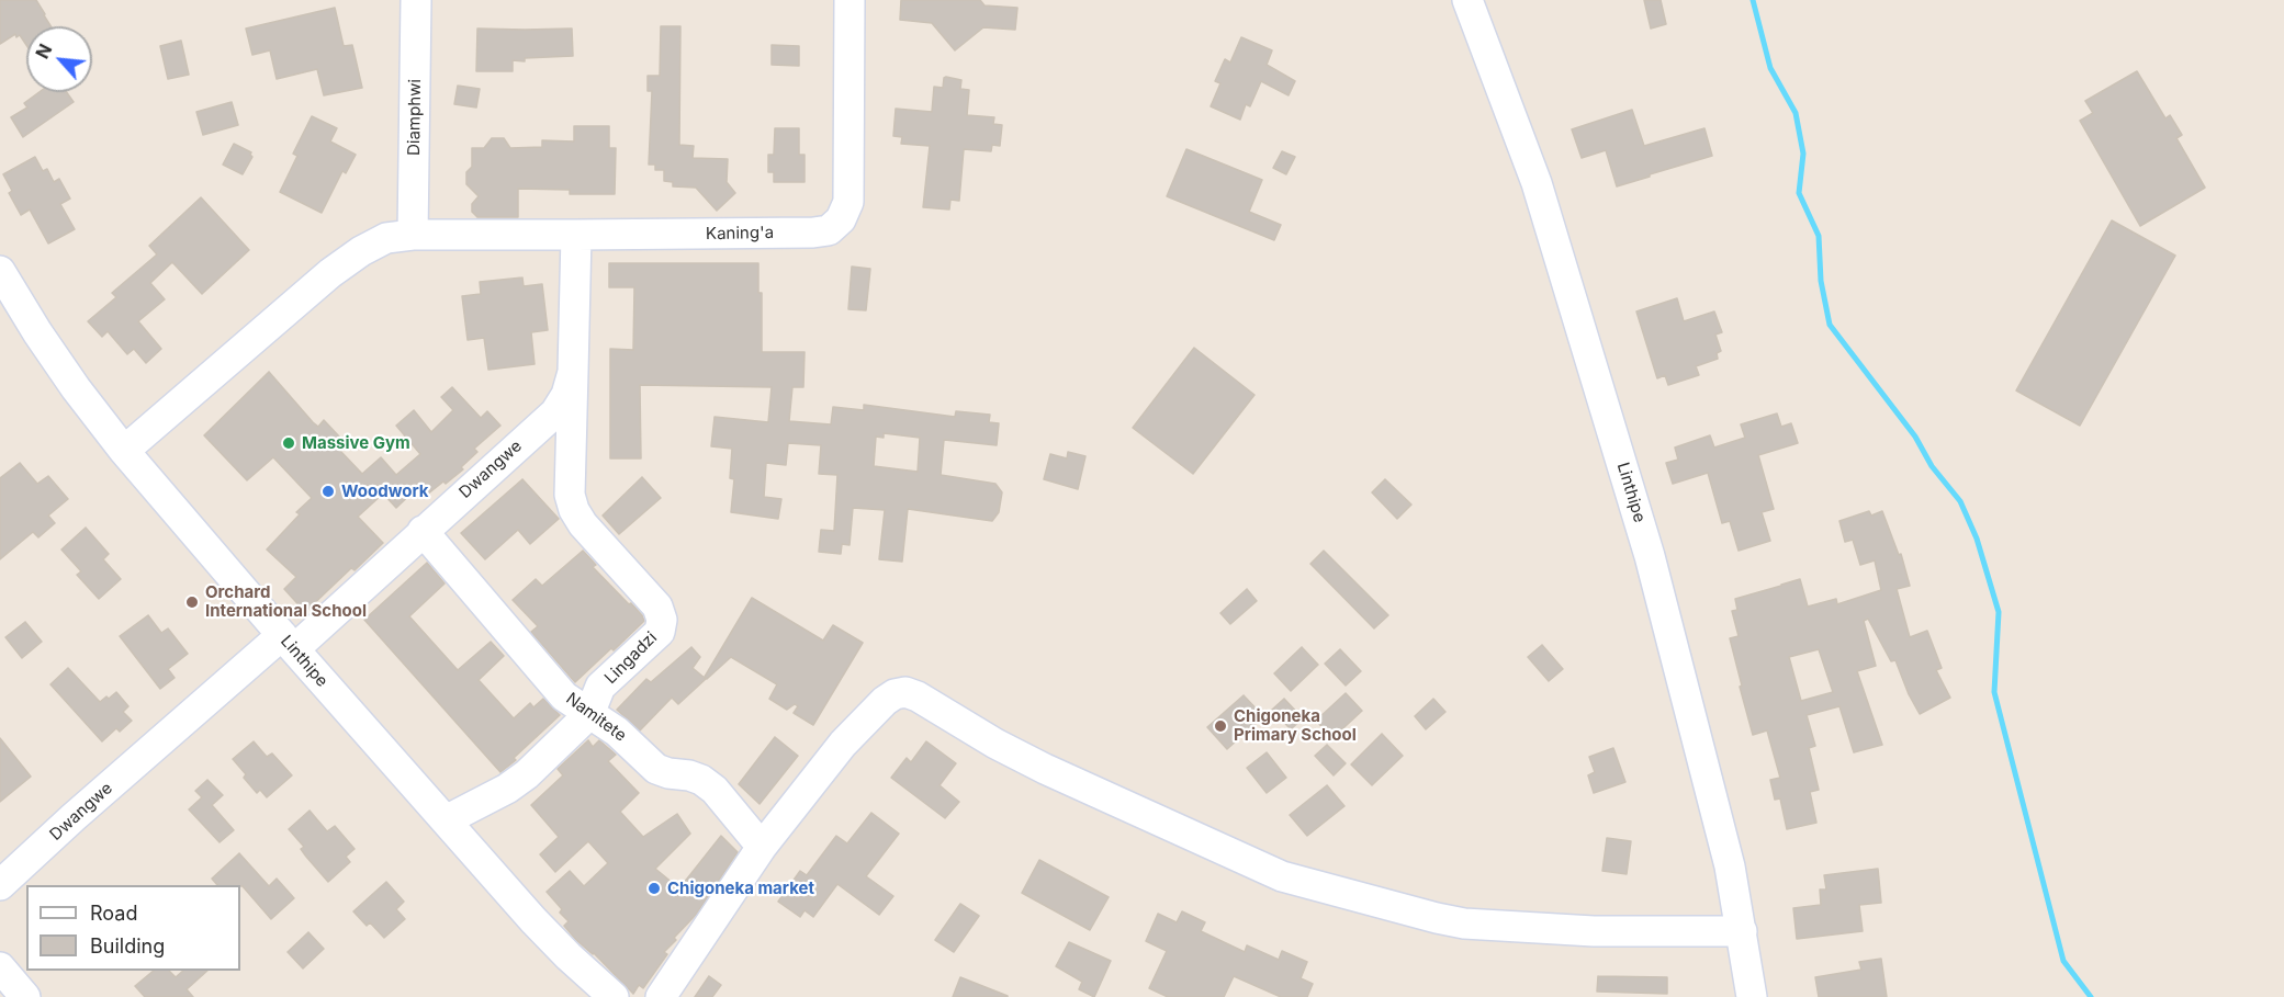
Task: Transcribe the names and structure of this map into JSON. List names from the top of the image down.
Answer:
{
  "streets": {
    "street": [
      "Diamphwi",
      "Kaning'a",
      "Dwangwe",
      "Linthipe",
      "Lingadzi",
      "Namitete"
    ]
  },
  "crossings": [
    ["Diamphwi", "Kaning'a"],
    ["Kaning'a", "Dwangwe"],
    ["Dwangwe", "Linthipe"],
    ["Dwangwe", "Lingadzi"],
    ["Dwangwe", "Namitete"],
    ["Linthipe", "Lingadzi"],
    ["Lingadzi", "Namitete"]
  ],
  "places": [
    "Massive Gym",
    "Woodwork",
    "Orchard International School",
    "Chigoneka Primary School",
    "Chigoneka market"
  ],
  "legend": ["Road", "Building"],
  "north": "top left"
}
